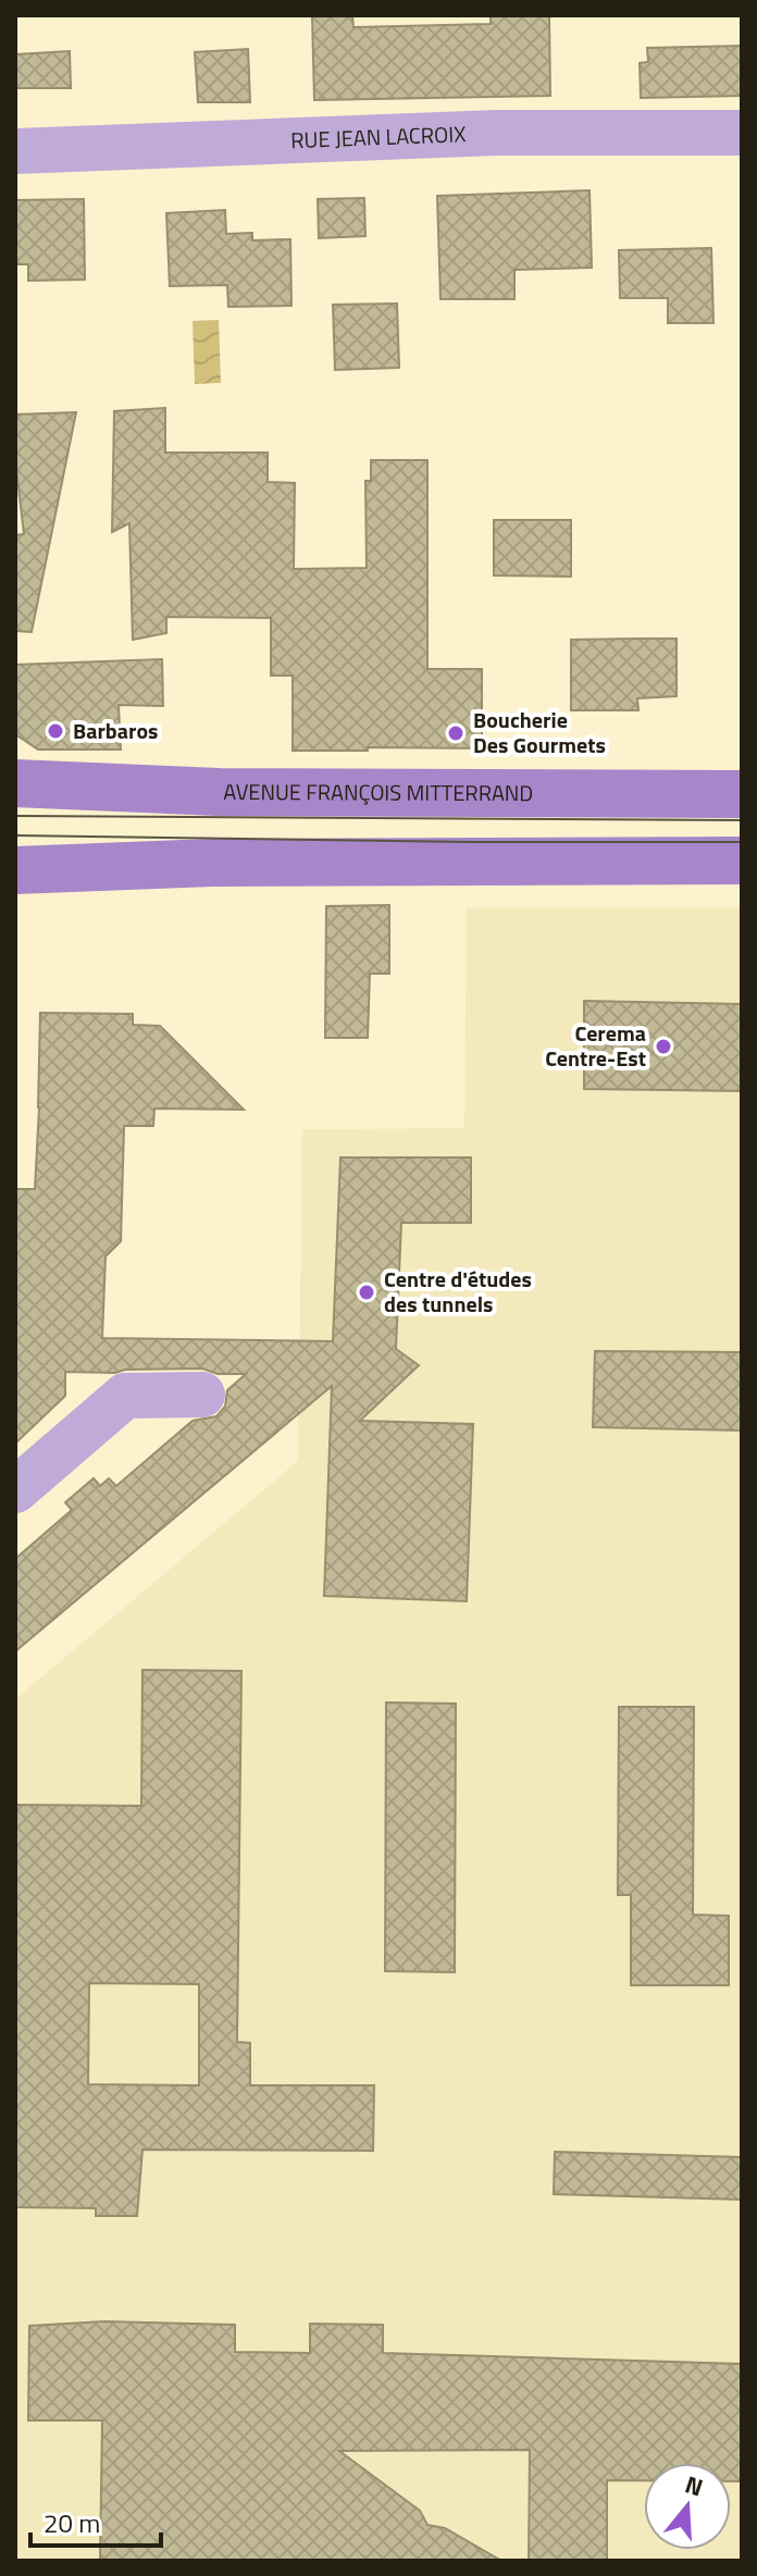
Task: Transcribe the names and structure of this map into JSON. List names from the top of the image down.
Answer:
{
  "streets": {
    "street": ["RUE JEAN LACROIX", "AVENUE FRANÇOIS MITTERRAND"]
  },
  "places": [
    "Barbaros",
    "Boucherie Des Gourmets",
    "Cerema Centre-Est",
    "Centre d'études des tunnels"
  ],
  "scale_bar": "20 m",
  "north": "top"
}
